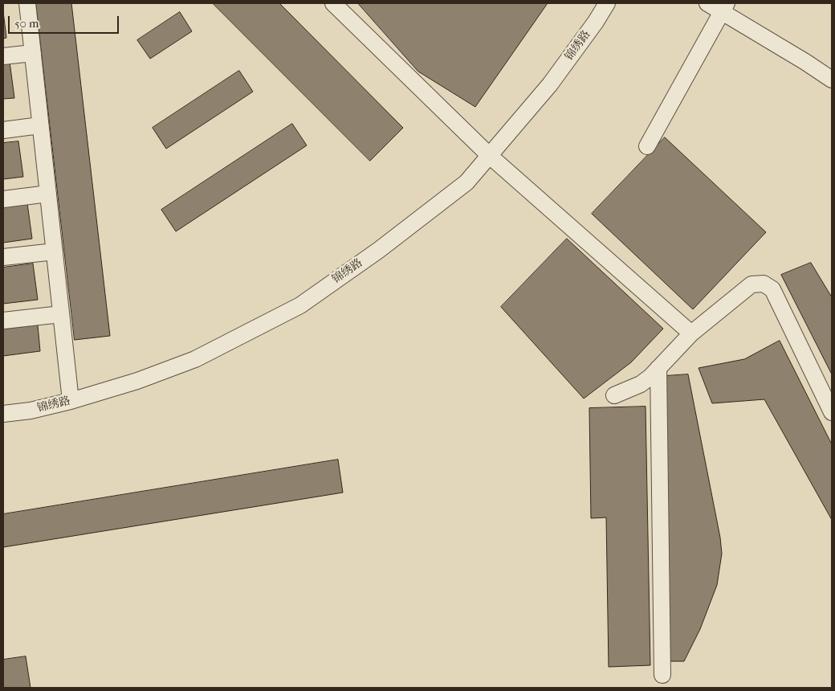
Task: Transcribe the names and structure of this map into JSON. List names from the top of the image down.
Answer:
{
  "streets": {
    "street": ["锦绣路"]
  },
  "scale_bar": "50 m"
}
